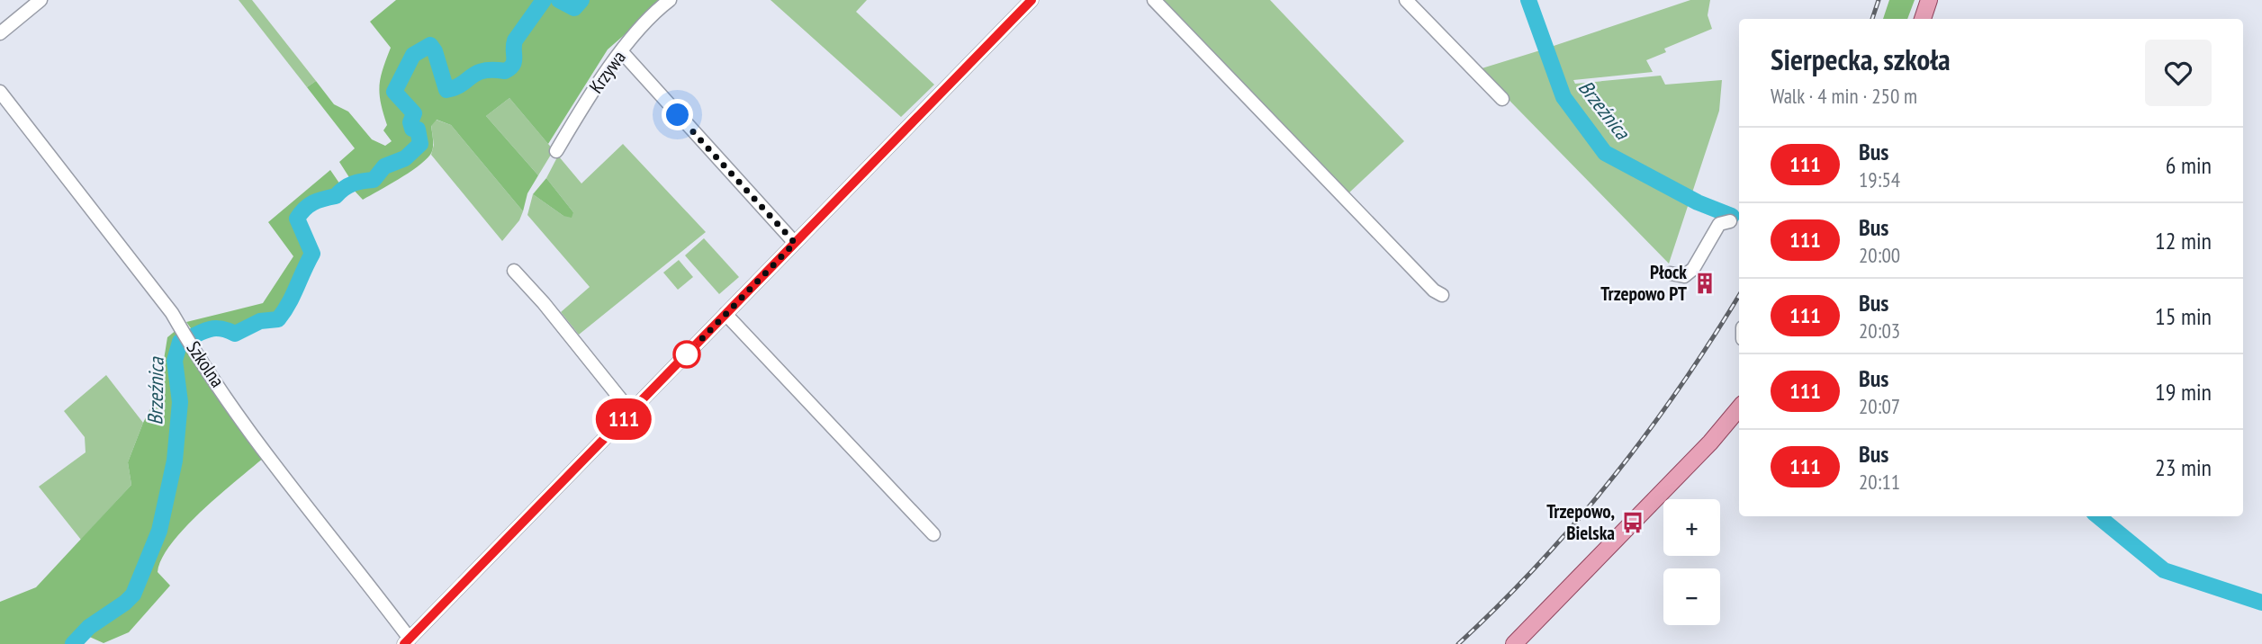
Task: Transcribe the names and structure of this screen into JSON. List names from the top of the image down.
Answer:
{
  "streets": {
    "street": ["Krzywa", "Szkolna"]
  },
  "water": ["Brzeźnica"],
  "places": {
    "building": ["Płock Trzepowo PT"],
    "bus stop": ["Trzepowo, Bielska"]
  },
  "lines": ["bus line 111"],
  "page": {
    "on_map": "111",
    "heading": ["Sierpecka, szkoła", "Walk · 4 min · 250 m"],
    "list": [
      {
        "mark": "111",
        "name": "Bus",
        "note": "19:54",
        "value": "6 min"
      },
      {
        "mark": "111",
        "name": "Bus",
        "note": "20:00",
        "value": "12 min"
      },
      {
        "mark": "111",
        "name": "Bus",
        "note": "20:03",
        "value": "15 min"
      },
      {
        "mark": "111",
        "name": "Bus",
        "note": "20:07",
        "value": "19 min"
      },
      {
        "mark": "111",
        "name": "Bus",
        "note": "20:11",
        "value": "23 min"
      }
    ],
    "map_buttons": ["+", "−"]
  }
}
